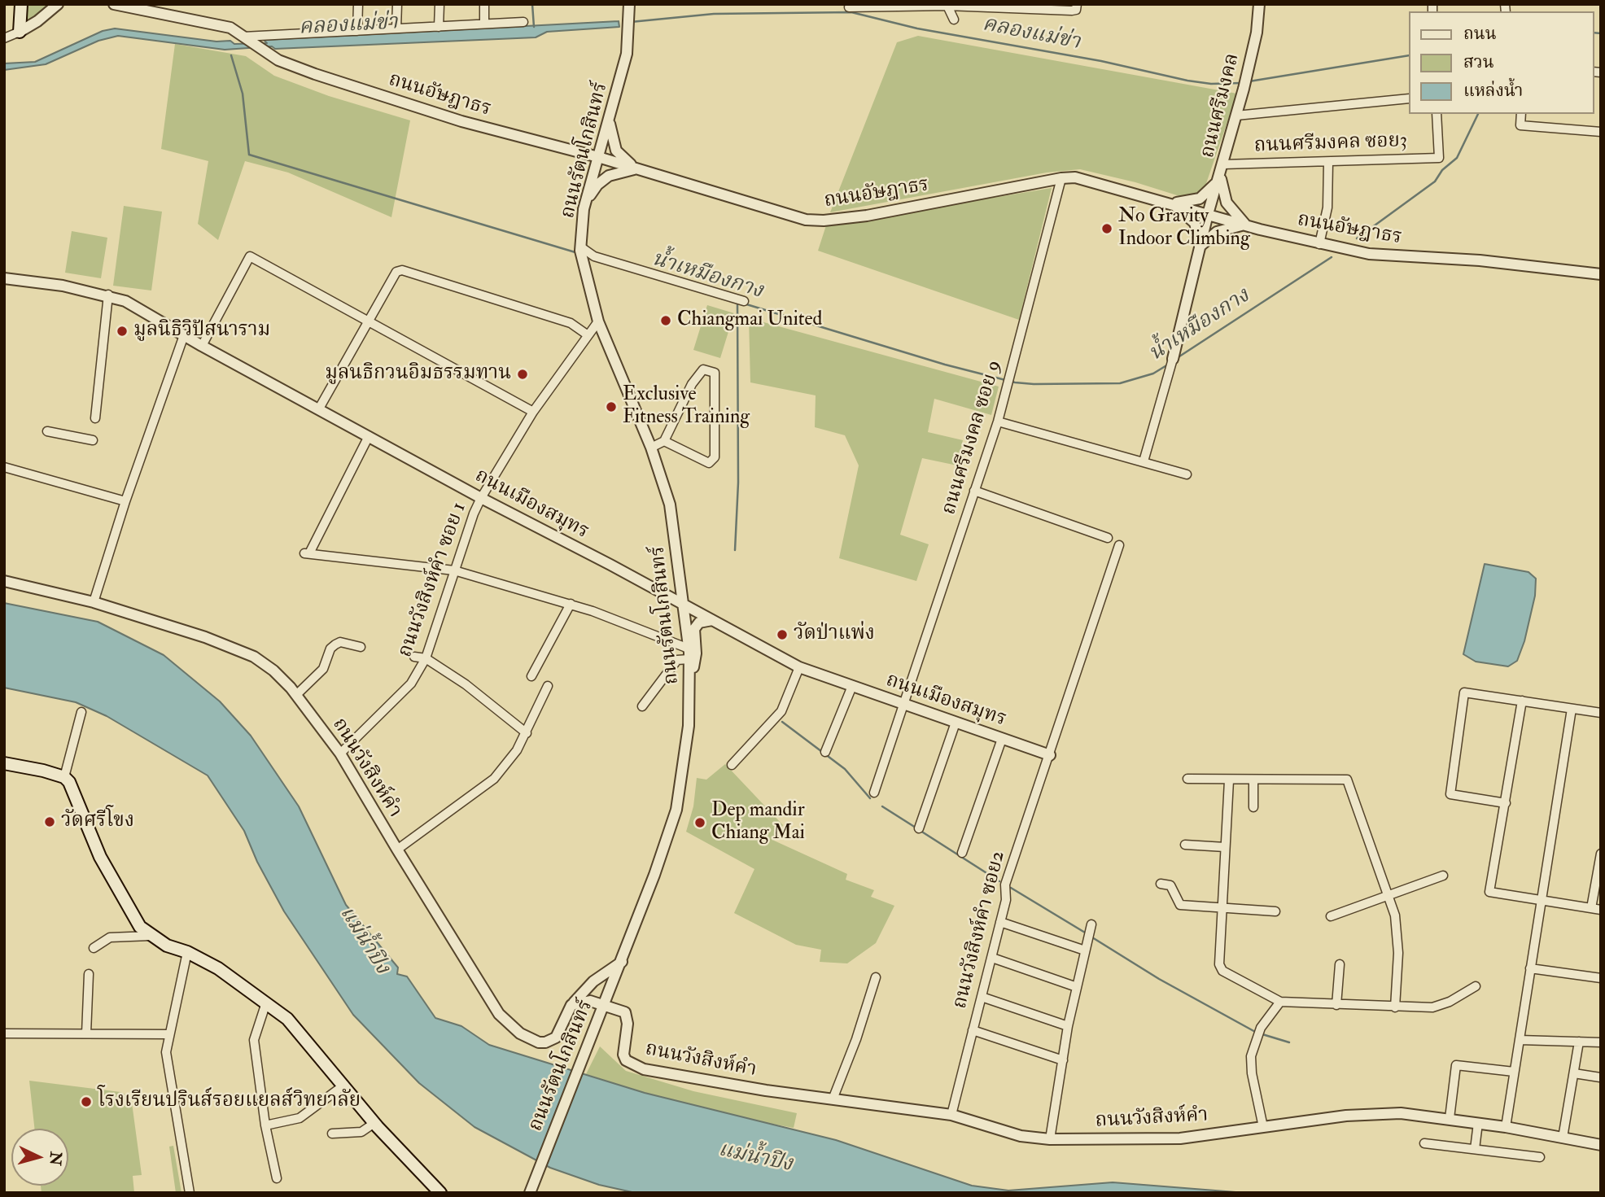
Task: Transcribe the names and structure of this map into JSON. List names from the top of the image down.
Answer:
{
  "streets": {
    "street": [
      "ถนนอัษฎาธร",
      "ถนนศรีมงคล",
      "ถนนศรีมงคล ซอย3",
      "ถนนรัตนโกสินทร์",
      "ถนนศรีมงคล ซอย 9",
      "ถนนเมืองสมุทร",
      "ถนนวังสิงห์คำ ซอย 1",
      "ถนนวังสิงห์คำ",
      "ถนนวังสิงห์คำ ซอย2"
    ]
  },
  "crossings": [
    ["ถนนอัษฎาธร", "ถนนศรีมงคล"],
    ["ถนนอัษฎาธร", "ถนนรัตนโกสินทร์"],
    ["ถนนอัษฎาธร", "ถนนศรีมงคล ซอย 9"],
    ["ถนนศรีมงคล", "ถนนศรีมงคล ซอย3"],
    ["ถนนรัตนโกสินทร์", "ถนนเมืองสมุทร"],
    ["ถนนรัตนโกสินทร์", "ถนนวังสิงห์คำ ซอย 1"],
    ["ถนนรัตนโกสินทร์", "ถนนวังสิงห์คำ"],
    ["ถนนศรีมงคล ซอย 9", "ถนนเมืองสมุทร"],
    ["ถนนเมืองสมุทร", "ถนนวังสิงห์คำ ซอย 1"],
    ["ถนนเมืองสมุทร", "ถนนวังสิงห์คำ ซอย2"],
    ["ถนนวังสิงห์คำ ซอย 1", "ถนนวังสิงห์คำ"],
    ["ถนนวังสิงห์คำ", "ถนนวังสิงห์คำ ซอย2"]
  ],
  "water": ["คลองแม่ข่า", "น้ำเหมืองกาง", "แม่น้ำปิง"],
  "places": [
    "No Gravity Indoor Climbing",
    "Chiangmai United",
    "มูลนิธิวิปัสนาราม",
    "มูลนธิกวนอิมธรรมทาน",
    "Exclusive Fitness Training",
    "วัดป่าแพ่ง",
    "วัดศรีโขง",
    "Dep mandir Chiang Mai",
    "โรงเรียนปรินส์รอยแยลส์วิทยาลัย"
  ],
  "legend": ["ถนน", "สวน", "แหล่งน้ำ"],
  "north": "right"
}
